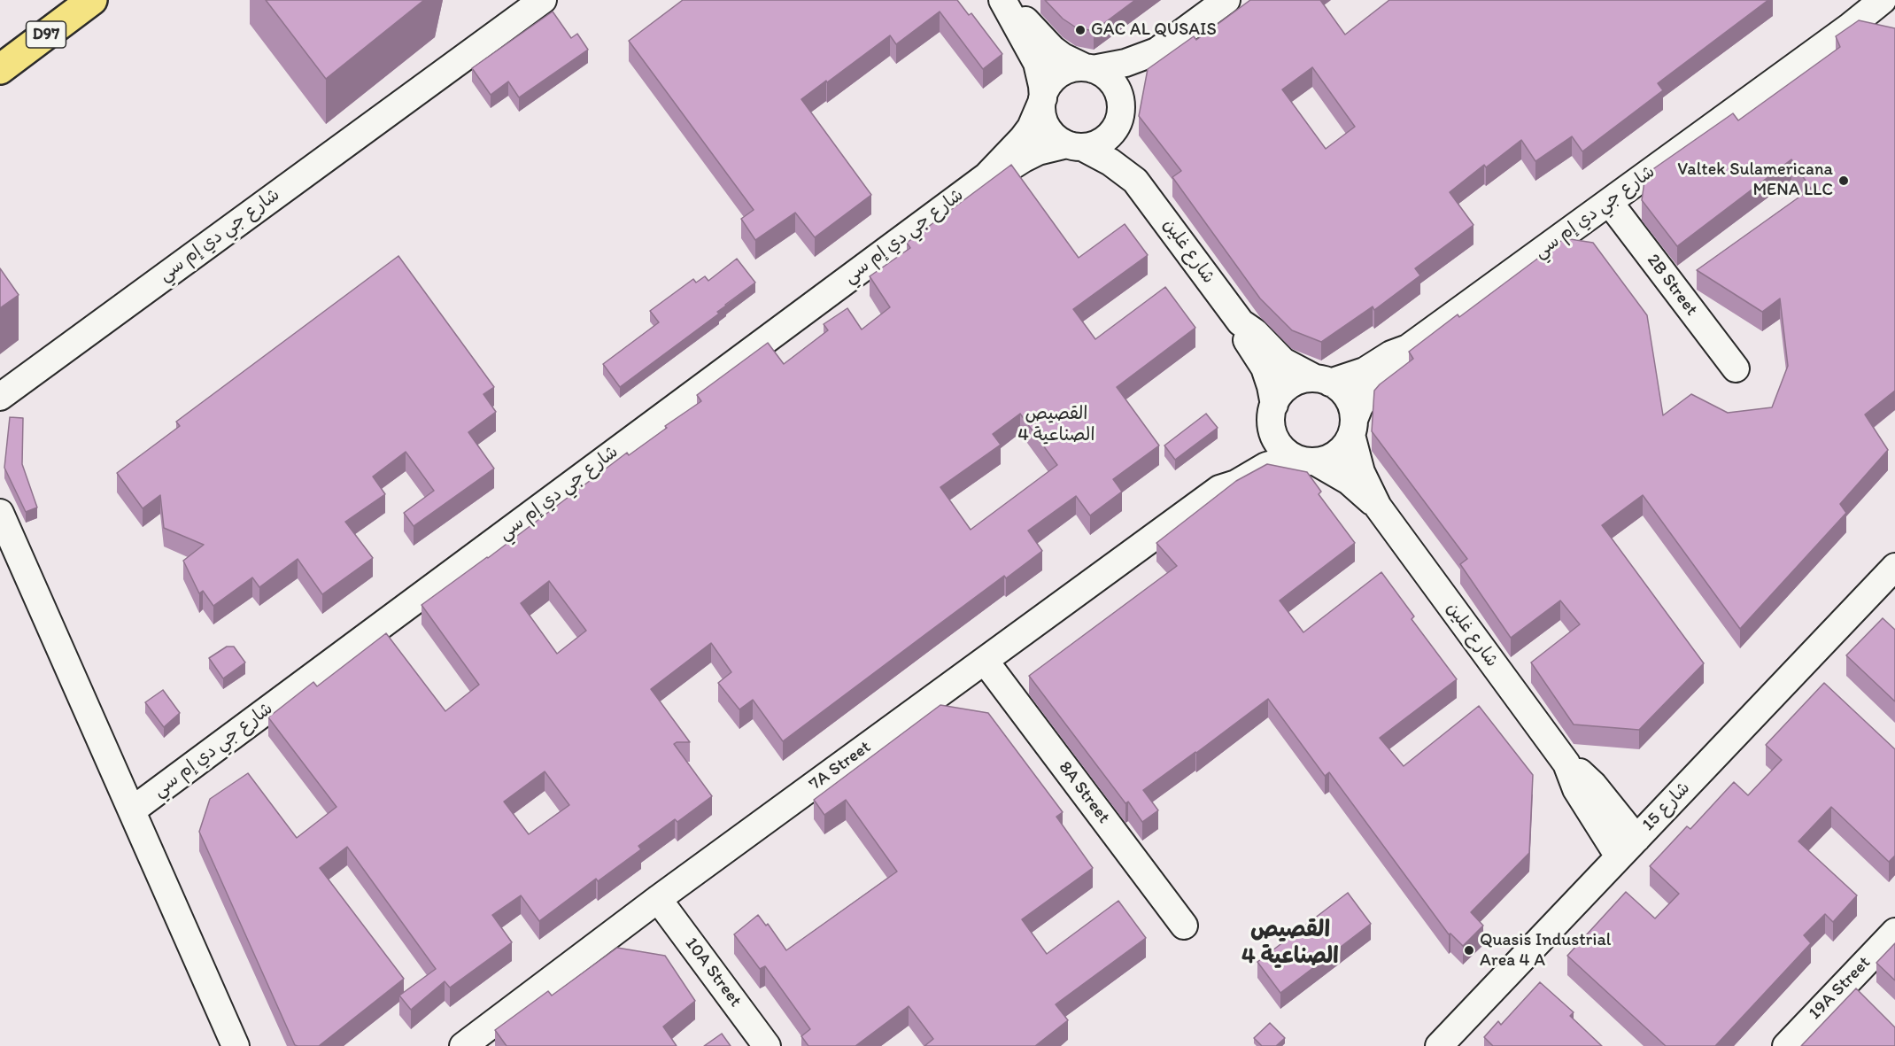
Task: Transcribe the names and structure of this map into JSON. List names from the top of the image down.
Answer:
{
  "streets": {
    "main road": ["D97"],
    "street": [
      "شارع جي دي إم سي",
      "شارع غلين",
      "2B Street",
      "7A Street",
      "8A Street",
      "شارع 15",
      "10A Street",
      "19A Street"
    ]
  },
  "crossings": [
    ["شارع جي دي إم سي", "شارع غلين"],
    ["شارع جي دي إم سي", "2B Street"],
    ["شارع غلين", "شارع 15"],
    ["7A Street", "8A Street"],
    ["7A Street", "10A Street"]
  ],
  "districts": ["القصيص الصناعية 4", "القصيص الصناعية 4"],
  "places": ["GAC AL QUSAIS", "Valtek Sulamericana MENA LLC", "Quasis Industrial Area 4 A"]
}
